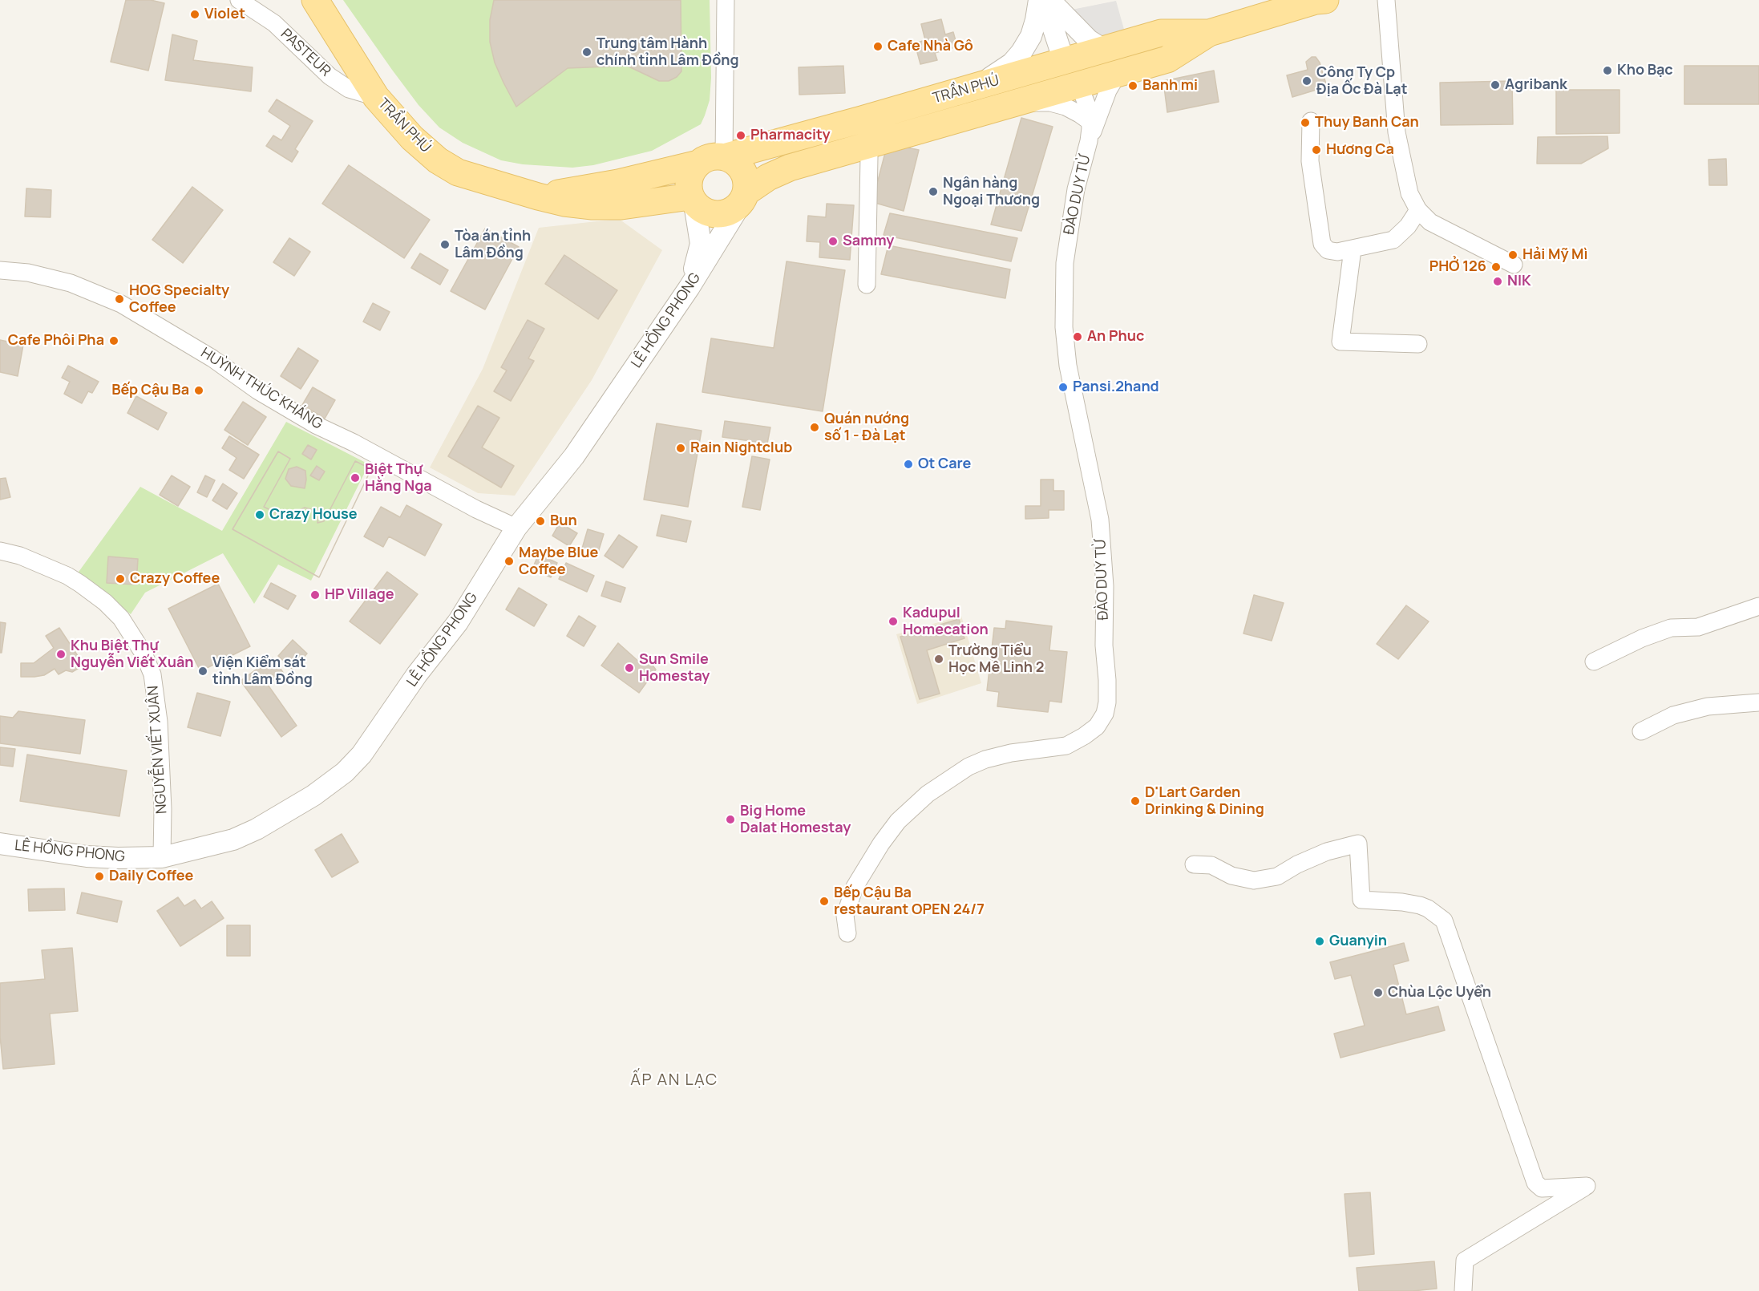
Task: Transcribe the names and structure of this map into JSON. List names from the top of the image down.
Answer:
{
  "streets": {
    "main road": ["TRẦN PHÚ"],
    "street": [
      "PASTEUR",
      "ĐÀO DUY TỪ",
      "LÊ HỒNG PHONG",
      "HUỲNH THÚC KHÁNG",
      "NGUYỄN VIẾT XUÂN"
    ]
  },
  "crossings": [
    ["PASTEUR", "TRẦN PHÚ"],
    ["TRẦN PHÚ", "ĐÀO DUY TỪ"],
    ["TRẦN PHÚ", "LÊ HỒNG PHONG"],
    ["LÊ HỒNG PHONG", "HUỲNH THÚC KHÁNG"],
    ["LÊ HỒNG PHONG", "NGUYỄN VIẾT XUÂN"]
  ],
  "districts": ["ẤP AN LẠC"],
  "places": [
    "Violet",
    "Cafe Nhà Gô",
    "Trung tâm Hành chính tỉnh Lâm Đồng",
    "Kho Bạc",
    "Công Ty Cp Địa Ốc Đà Lạt",
    "Agribank",
    "Banh mi",
    "Thuy Banh Can",
    "Pharmacity",
    "Hương Ca",
    "Ngân hàng Ngoại Thương",
    "Sammy",
    "Tòa án tỉnh Lâm Đồng",
    "Hải Mỹ Mì",
    "PHỞ 126",
    "NIK",
    "HOG Specialty Coffee",
    "An Phuc",
    "Cafe Phôi Pha",
    "Pansi.2hand",
    "Bếp Cậu Ba",
    "Quán nướng số 1 - Đà Lạt",
    "Rain Nightclub",
    "Ot Care",
    "Biệt Thự Hằng Nga",
    "Crazy House",
    "Bun",
    "Maybe Blue Coffee",
    "Crazy Coffee",
    "HP Village",
    "Kadupul Homecation",
    "Khu Biệt Thự Nguyễn Viết Xuân",
    "Trường Tiểu Học Mê Linh 2",
    "Sun Smile Homestay",
    "Viện Kiểm sát tỉnh Lâm Đồng",
    "D'Lart Garden Drinking & Dining",
    "Big Home Dalat Homestay",
    "Daily Coffee",
    "Bếp Cậu Ba restaurant OPEN 24/7",
    "Guanyin",
    "Chùa Lộc Uyển"
  ]
}
